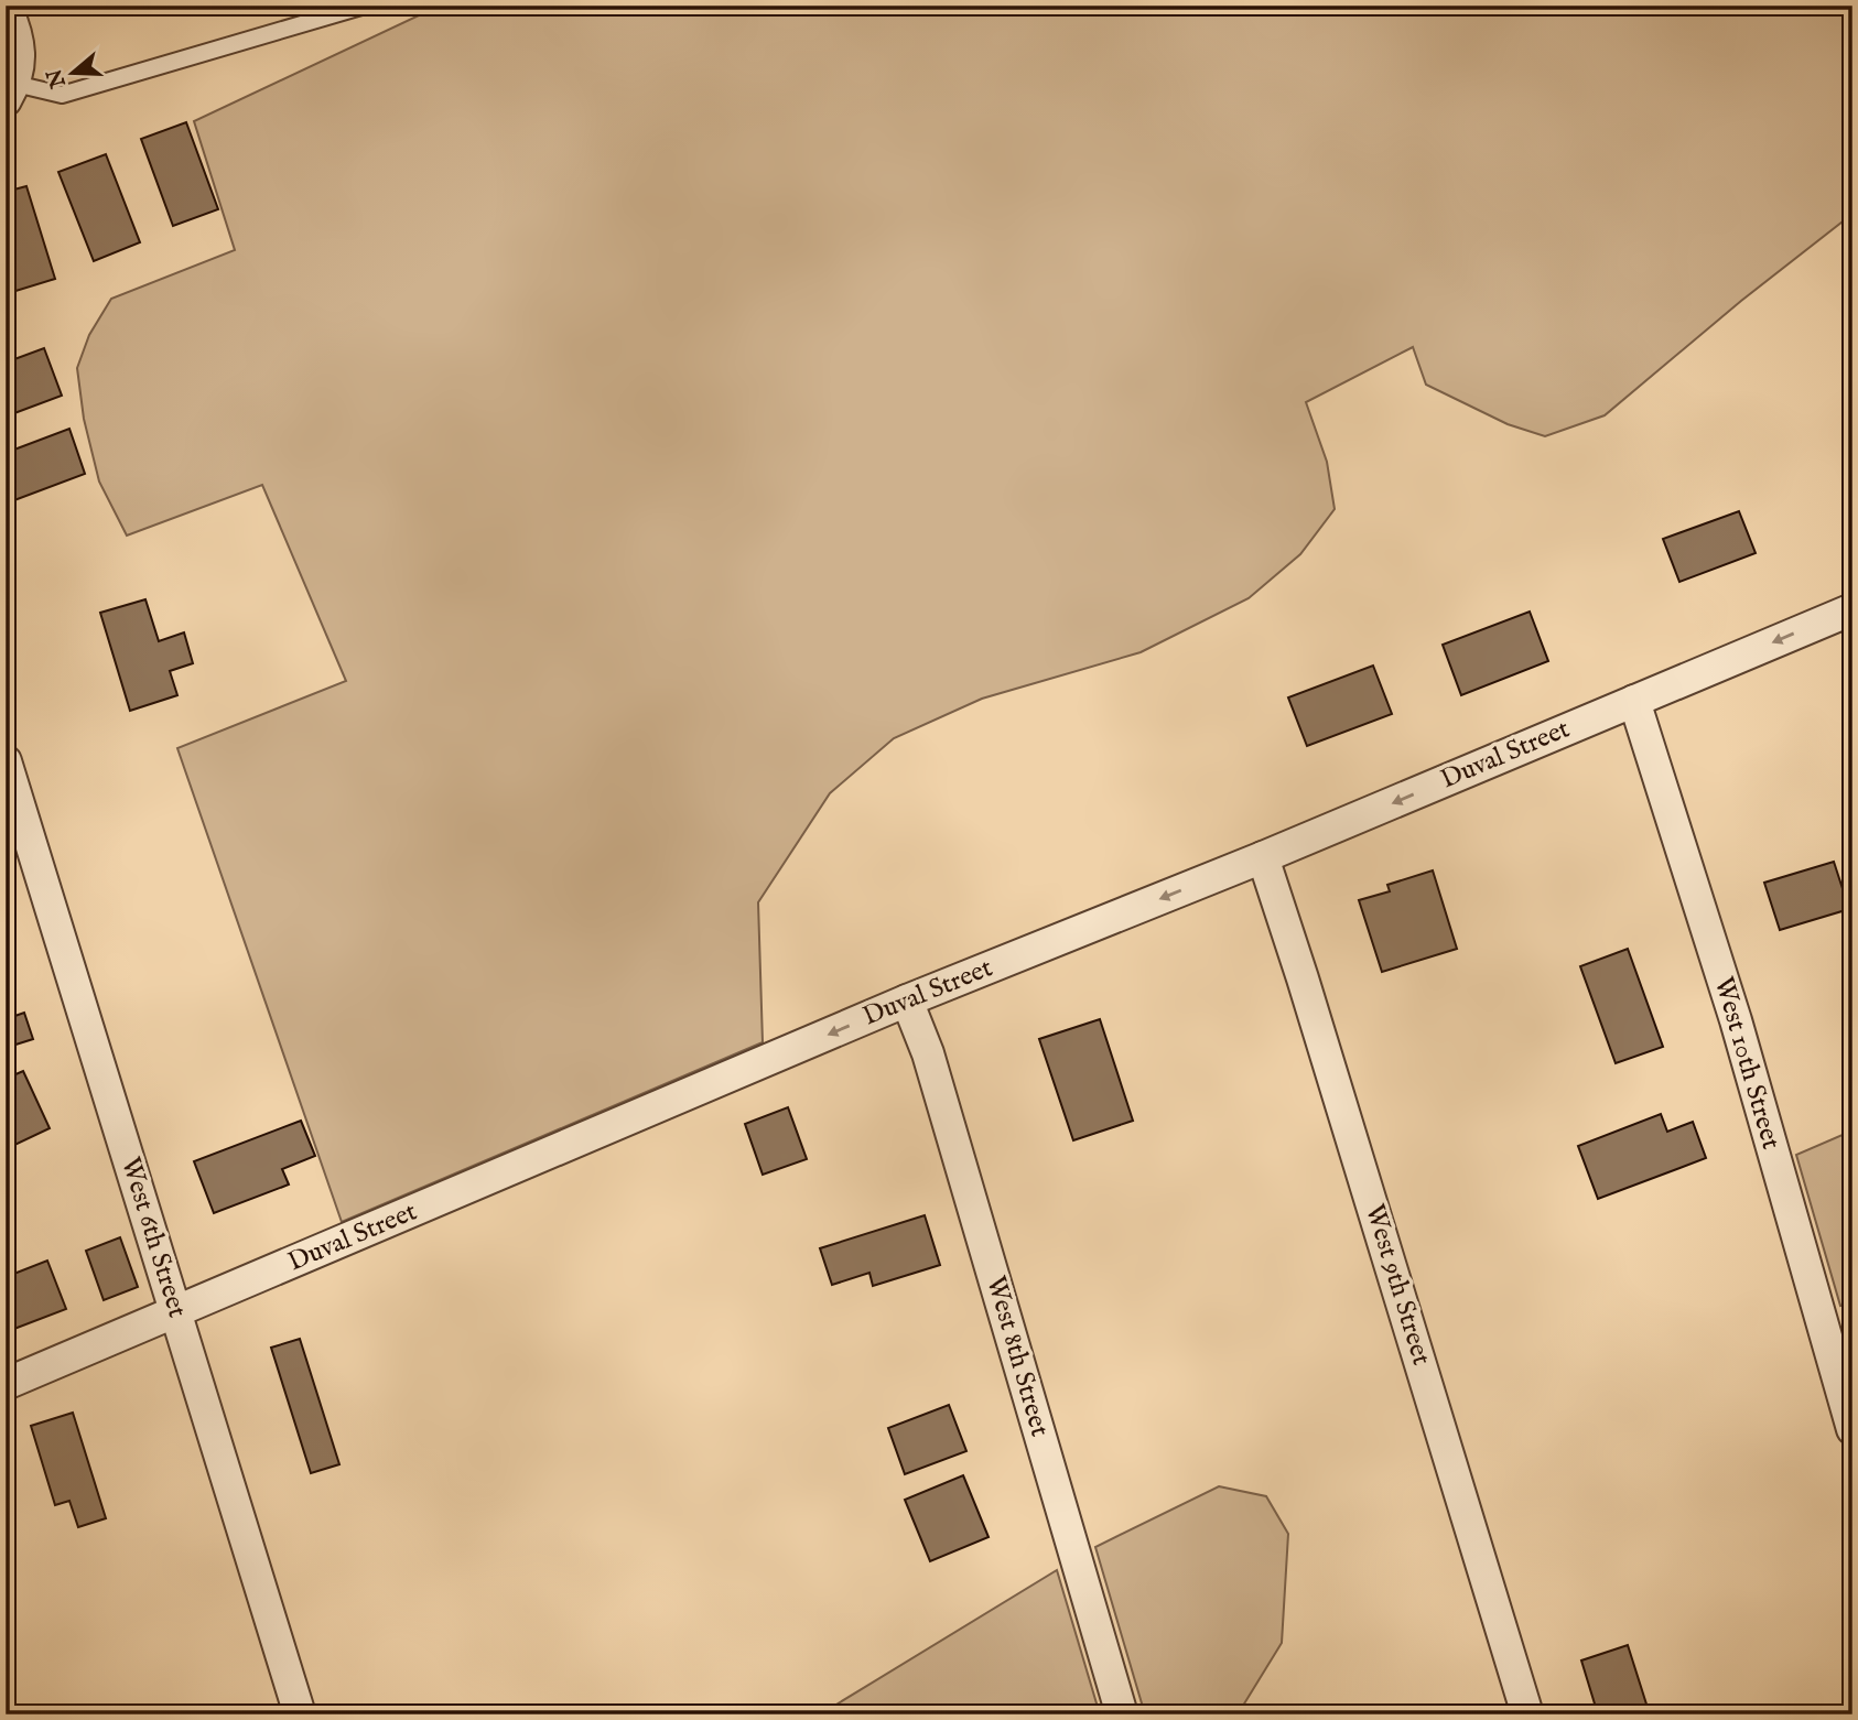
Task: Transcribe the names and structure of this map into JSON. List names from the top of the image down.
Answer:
{
  "streets": {
    "street": [
      "Duval Street",
      "West 10th Street",
      "West 6th Street",
      "West 9th Street",
      "West 8th Street"
    ]
  },
  "crossings": [
    ["Duval Street", "West 10th Street"],
    ["Duval Street", "West 6th Street"],
    ["Duval Street", "West 9th Street"],
    ["Duval Street", "West 8th Street"]
  ],
  "one_way": ["Duval Street"],
  "north": "left"
}
